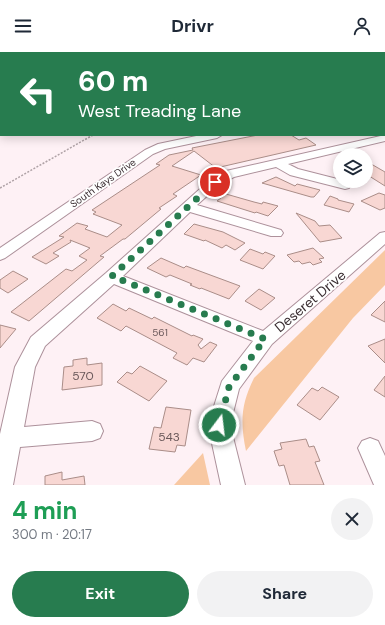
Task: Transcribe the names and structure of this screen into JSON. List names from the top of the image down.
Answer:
{
  "streets": {
    "street": ["South Kays Drive", "Deseret Drive"]
  },
  "house_numbers": ["561", "570", "543"],
  "page": {
    "header": "Drivr",
    "turn": ["60 m", "West Treading Lane"],
    "heading": ["4 min", "300 m · 20:17"],
    "buttons": ["Exit", "Share"]
  }
}
